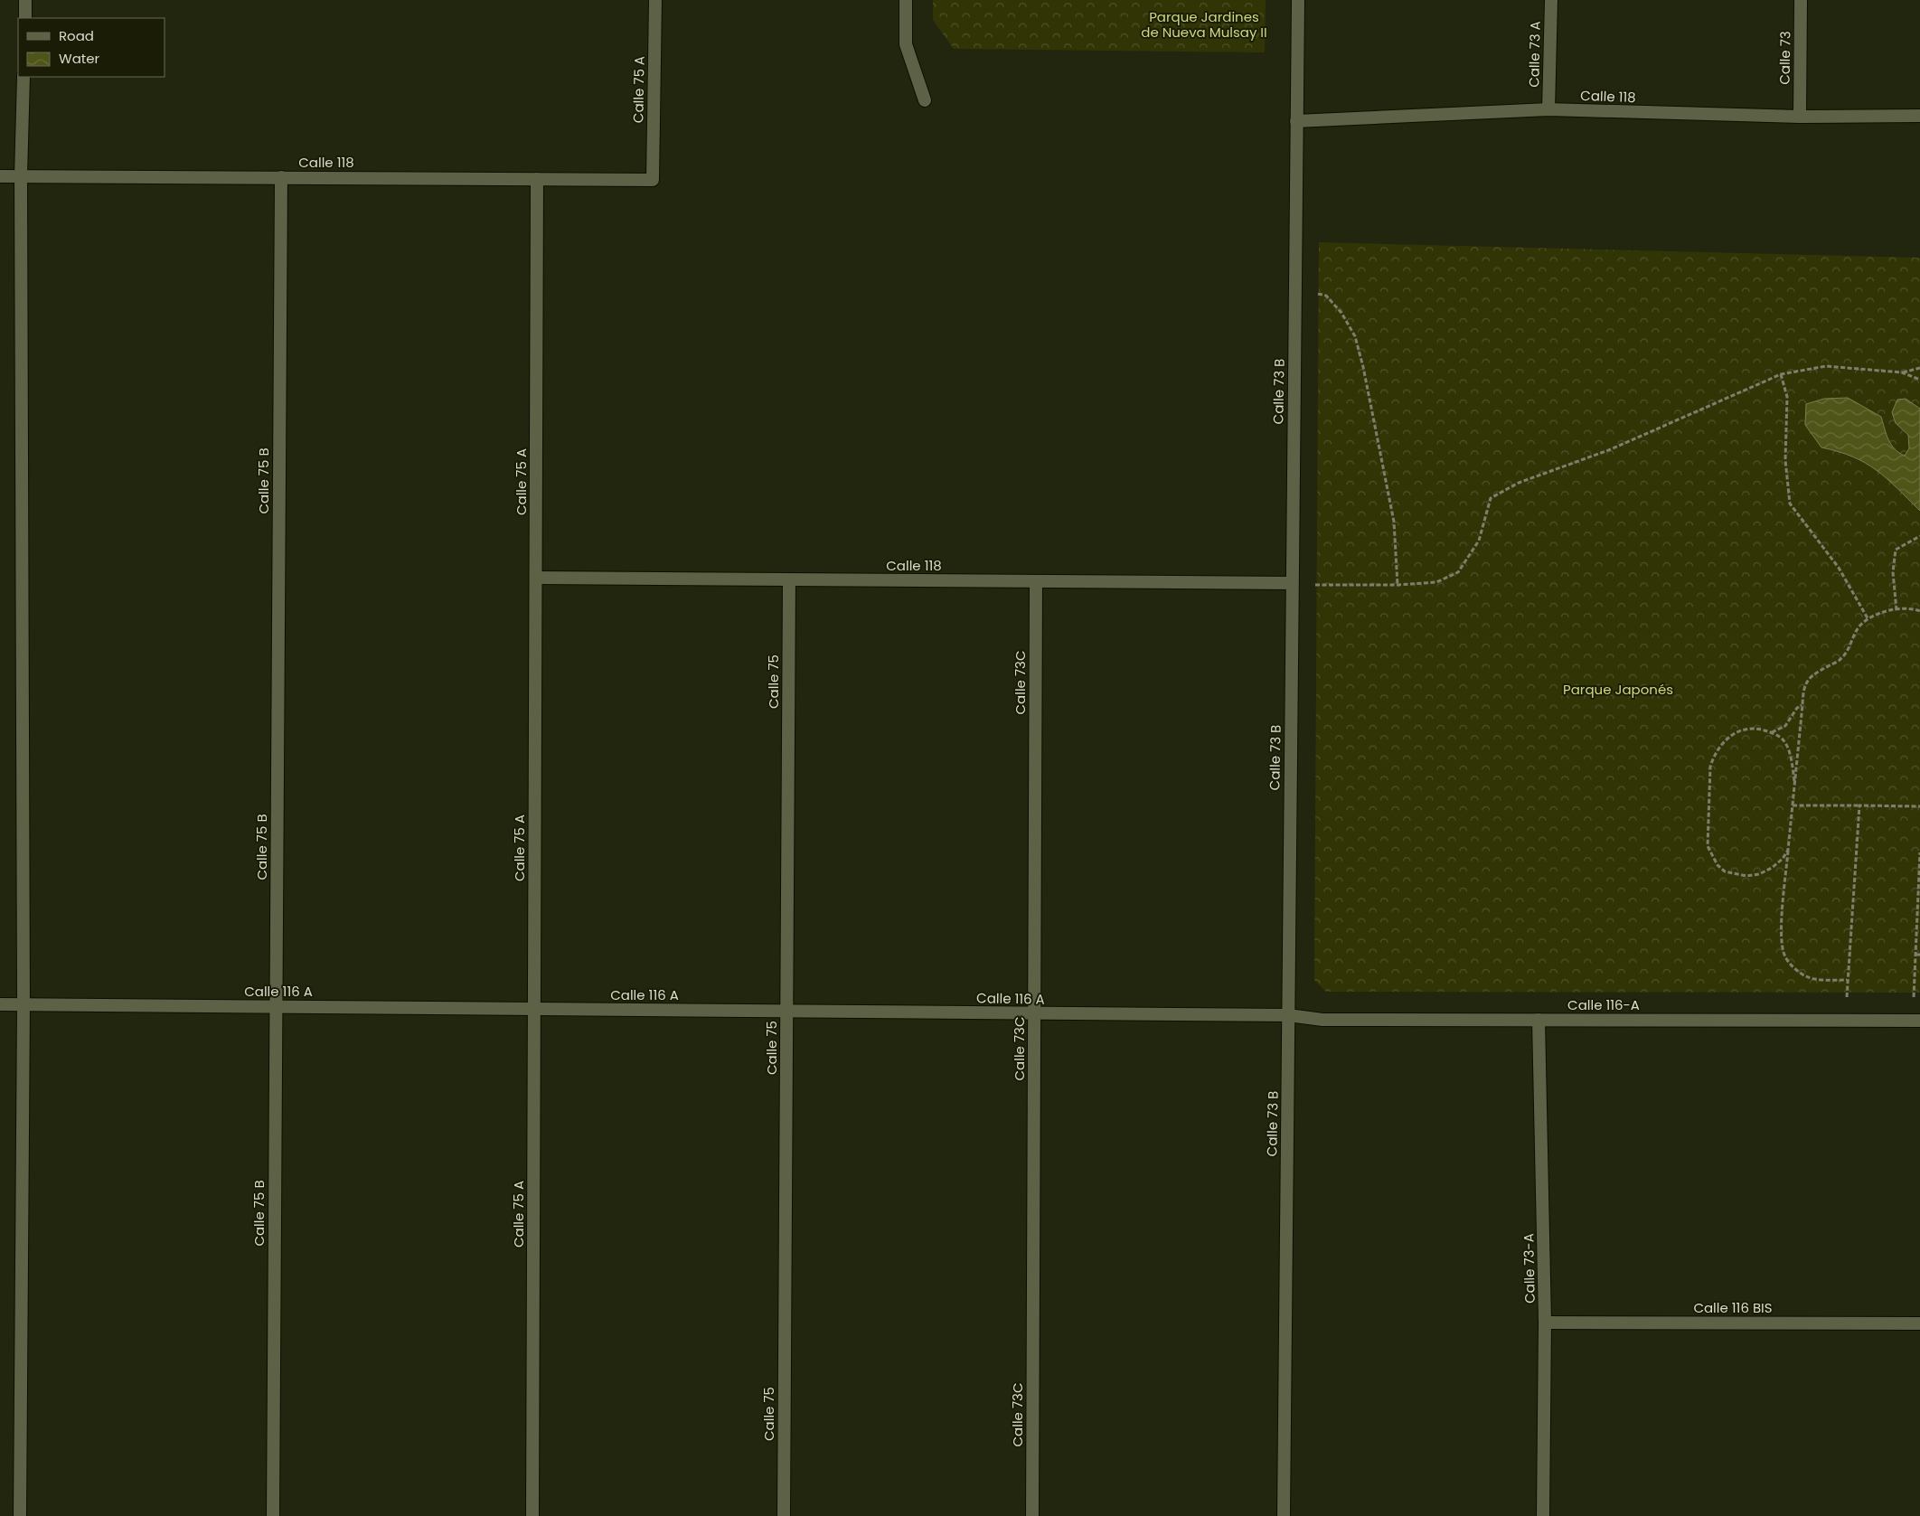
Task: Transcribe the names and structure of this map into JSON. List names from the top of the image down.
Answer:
{
  "streets": {
    "street": [
      "Calle 73 A",
      "Calle 73",
      "Calle 75 A",
      "Calle 118",
      "Calle 73 B",
      "Calle 75 B",
      "Calle 75",
      "Calle 73C",
      "Calle 116 A",
      "Calle 116-A",
      "Calle 73-A",
      "Calle 116 BIS"
    ]
  },
  "crossings": [
    ["Calle 73 A", "Calle 118"],
    ["Calle 73", "Calle 118"],
    ["Calle 75 A", "Calle 118"],
    ["Calle 75 A", "Calle 116 A"],
    ["Calle 118", "Calle 73 B"],
    ["Calle 118", "Calle 75 B"],
    ["Calle 118", "Calle 75"],
    ["Calle 118", "Calle 73C"],
    ["Calle 73 B", "Calle 116 A"],
    ["Calle 73 B", "Calle 116-A"],
    ["Calle 75 B", "Calle 116 A"],
    ["Calle 75", "Calle 116 A"],
    ["Calle 73C", "Calle 116 A"],
    ["Calle 116 A", "Calle 116-A"],
    ["Calle 116-A", "Calle 73-A"],
    ["Calle 73-A", "Calle 116 BIS"]
  ],
  "parks": ["Parque Jardines de Nueva Mulsay II", "Parque Japonés"],
  "legend": ["Road", "Water"]
}
